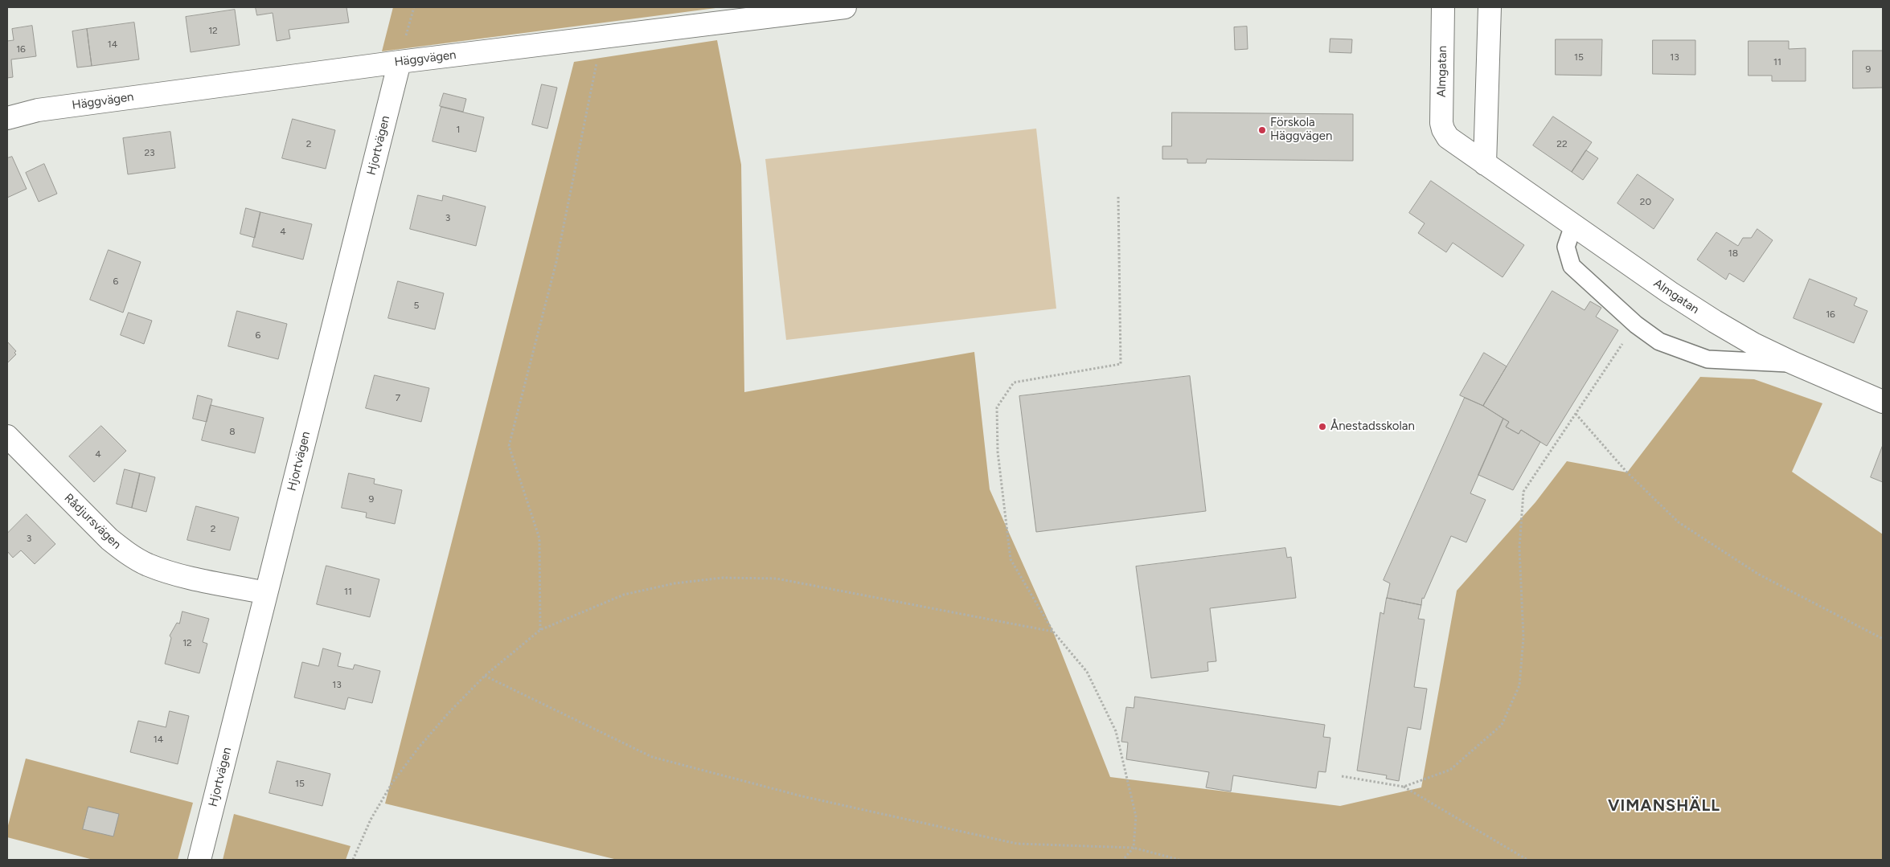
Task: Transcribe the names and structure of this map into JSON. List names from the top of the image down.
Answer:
{
  "streets": {
    "street": [
      "Häggvägen",
      "Almgatan",
      "Hjortvägen",
      "Rådjursvägen"
    ]
  },
  "crossings": [
    ["Häggvägen", "Hjortvägen"],
    ["Hjortvägen", "Rådjursvägen"]
  ],
  "districts": ["VIMANSHÄLL"],
  "places": ["Förskola Häggvägen", "Ånestadsskolan"],
  "house_numbers": [
    "12",
    "14",
    "16",
    "15",
    "13",
    "11",
    "9",
    "1",
    "2",
    "22",
    "23",
    "20",
    "3",
    "4",
    "18",
    "6",
    "5",
    "16",
    "6",
    "7",
    "8",
    "4",
    "9",
    "2",
    "3",
    "11",
    "12",
    "13",
    "14",
    "15"
  ]
}
